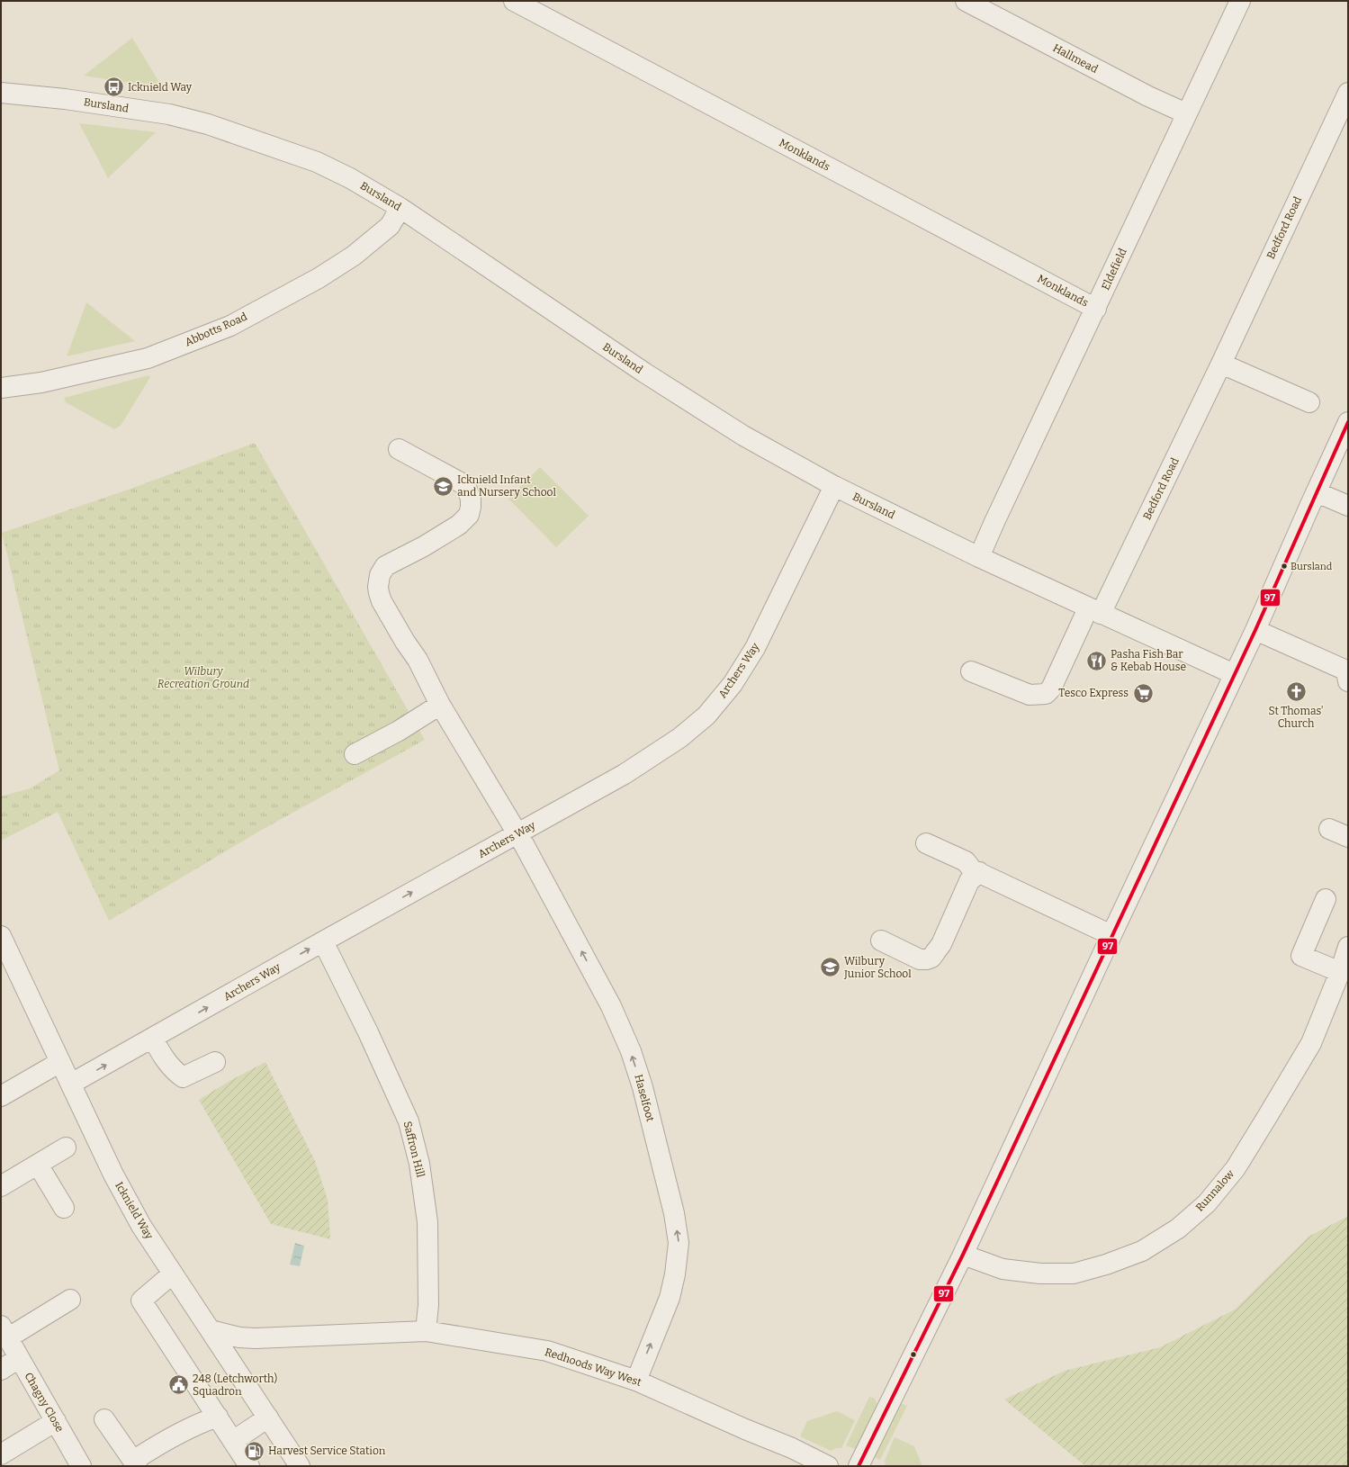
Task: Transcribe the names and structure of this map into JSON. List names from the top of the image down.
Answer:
{
  "streets": {
    "street": [
      "Hallmead",
      "Bursland",
      "Monklands",
      "Bedford Road",
      "Eldefield",
      "Abbotts Road",
      "Archers Way",
      "Haselfoot",
      "Saffron Hill",
      "Runnalow",
      "Icknield Way",
      "Redhoods Way West",
      "Chagny Close"
    ]
  },
  "crossings": [
    ["Hallmead", "Eldefield"],
    ["Bursland", "Bedford Road"],
    ["Bursland", "Eldefield"],
    ["Bursland", "Abbotts Road"],
    ["Bursland", "Archers Way"],
    ["Monklands", "Eldefield"],
    ["Archers Way", "Haselfoot"],
    ["Archers Way", "Saffron Hill"],
    ["Archers Way", "Icknield Way"],
    ["Haselfoot", "Redhoods Way West"],
    ["Saffron Hill", "Redhoods Way West"],
    ["Icknield Way", "Redhoods Way West"]
  ],
  "one_way": ["Archers Way", "Haselfoot"],
  "parks": ["Wilbury Recreation Ground"],
  "places": {
    "bus stop": ["Icknield Way"],
    "school or university": ["Icknield Infant and Nursery School", "Wilbury Junior School"],
    "other": ["Bursland"],
    "restaurant": ["Pasha Fish Bar & Kebab House"],
    "church": ["St Thomas' Church"],
    "supermarket": ["Tesco Express"],
    "public building": ["248 (Letchworth) Squadron"],
    "fuel station": ["Harvest Service Station"]
  },
  "lines": ["transit line 97"]
}
